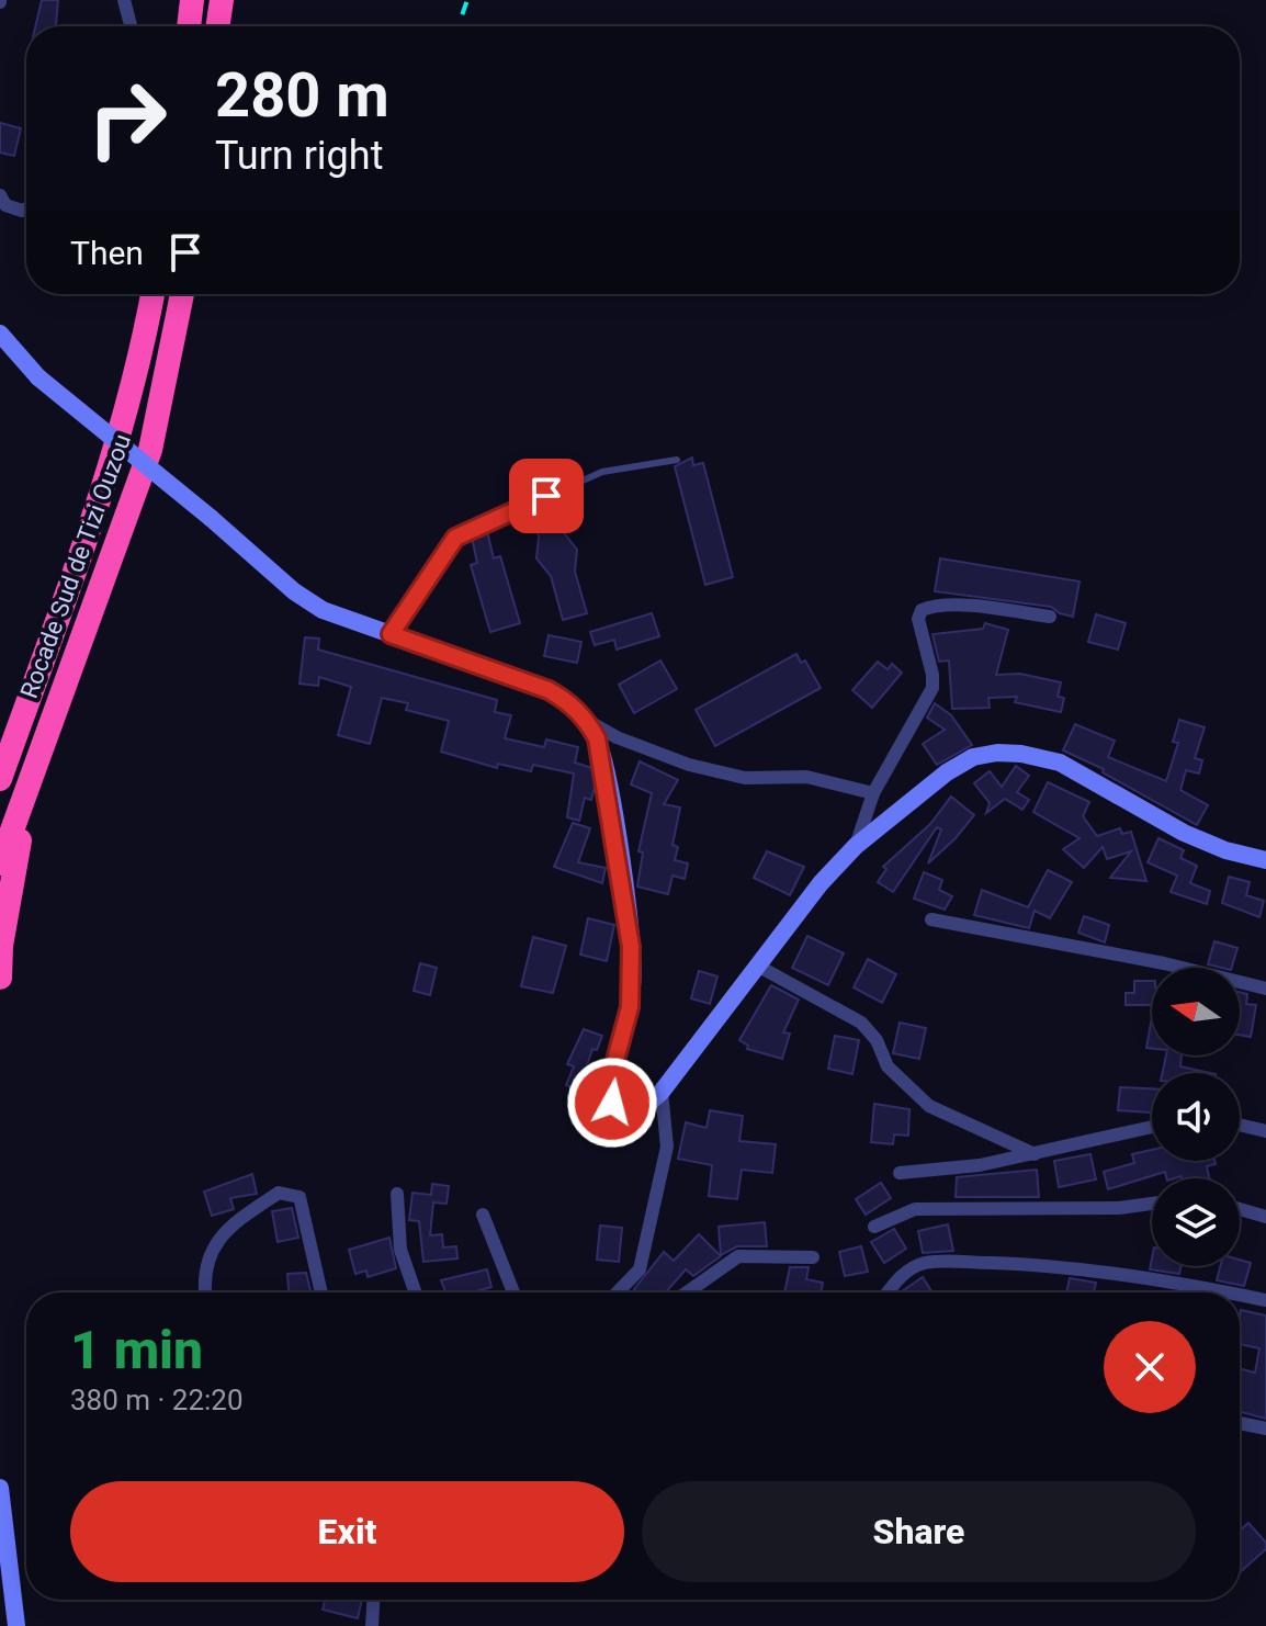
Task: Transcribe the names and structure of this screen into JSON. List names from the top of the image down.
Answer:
{
  "streets": {
    "highway": ["Rocade Sud de Tizi Ouzou"]
  },
  "north": "left",
  "page": {
    "turn": ["280 m", "Turn right"],
    "then": "Then",
    "heading": ["1 min", "380 m · 22:20"],
    "buttons": ["Exit", "Share"]
  }
}
